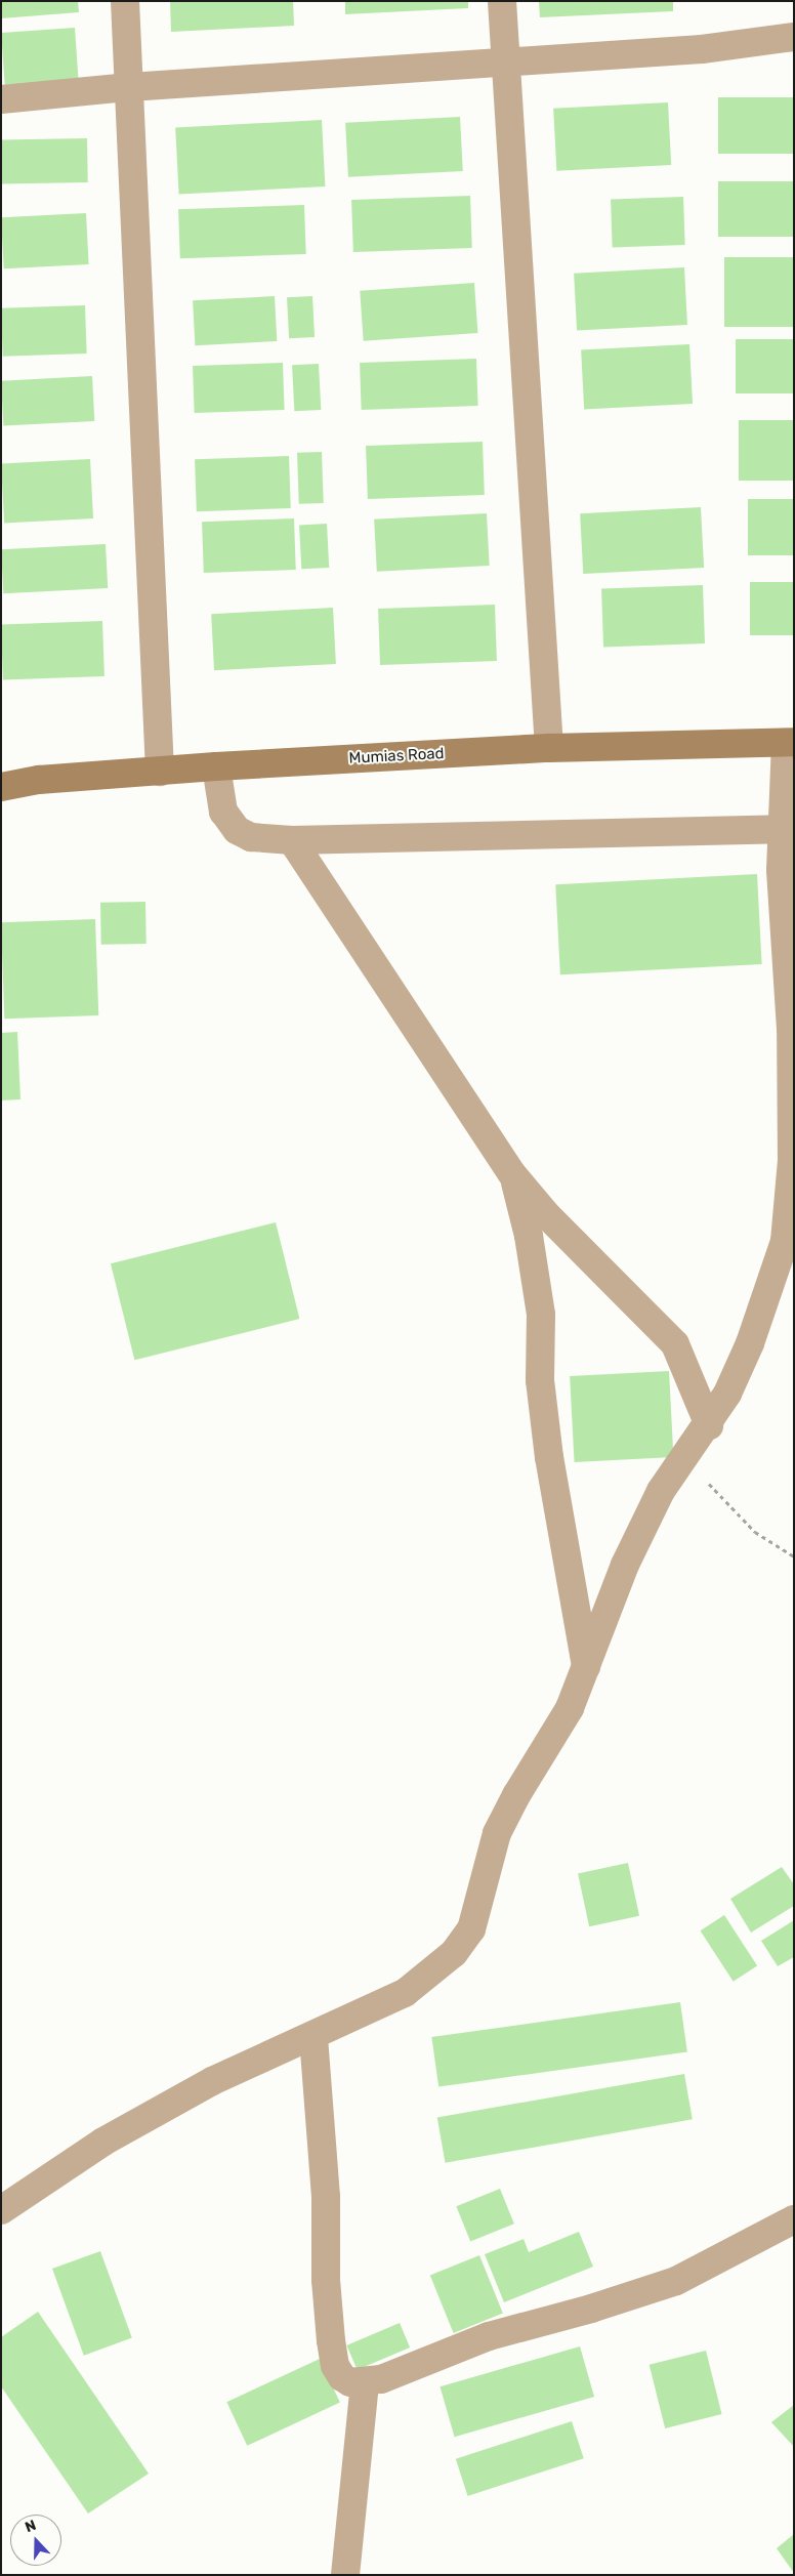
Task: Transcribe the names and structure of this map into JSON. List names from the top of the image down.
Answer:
{
  "streets": {
    "street": ["Mumias Road"]
  },
  "north": "top"
}
